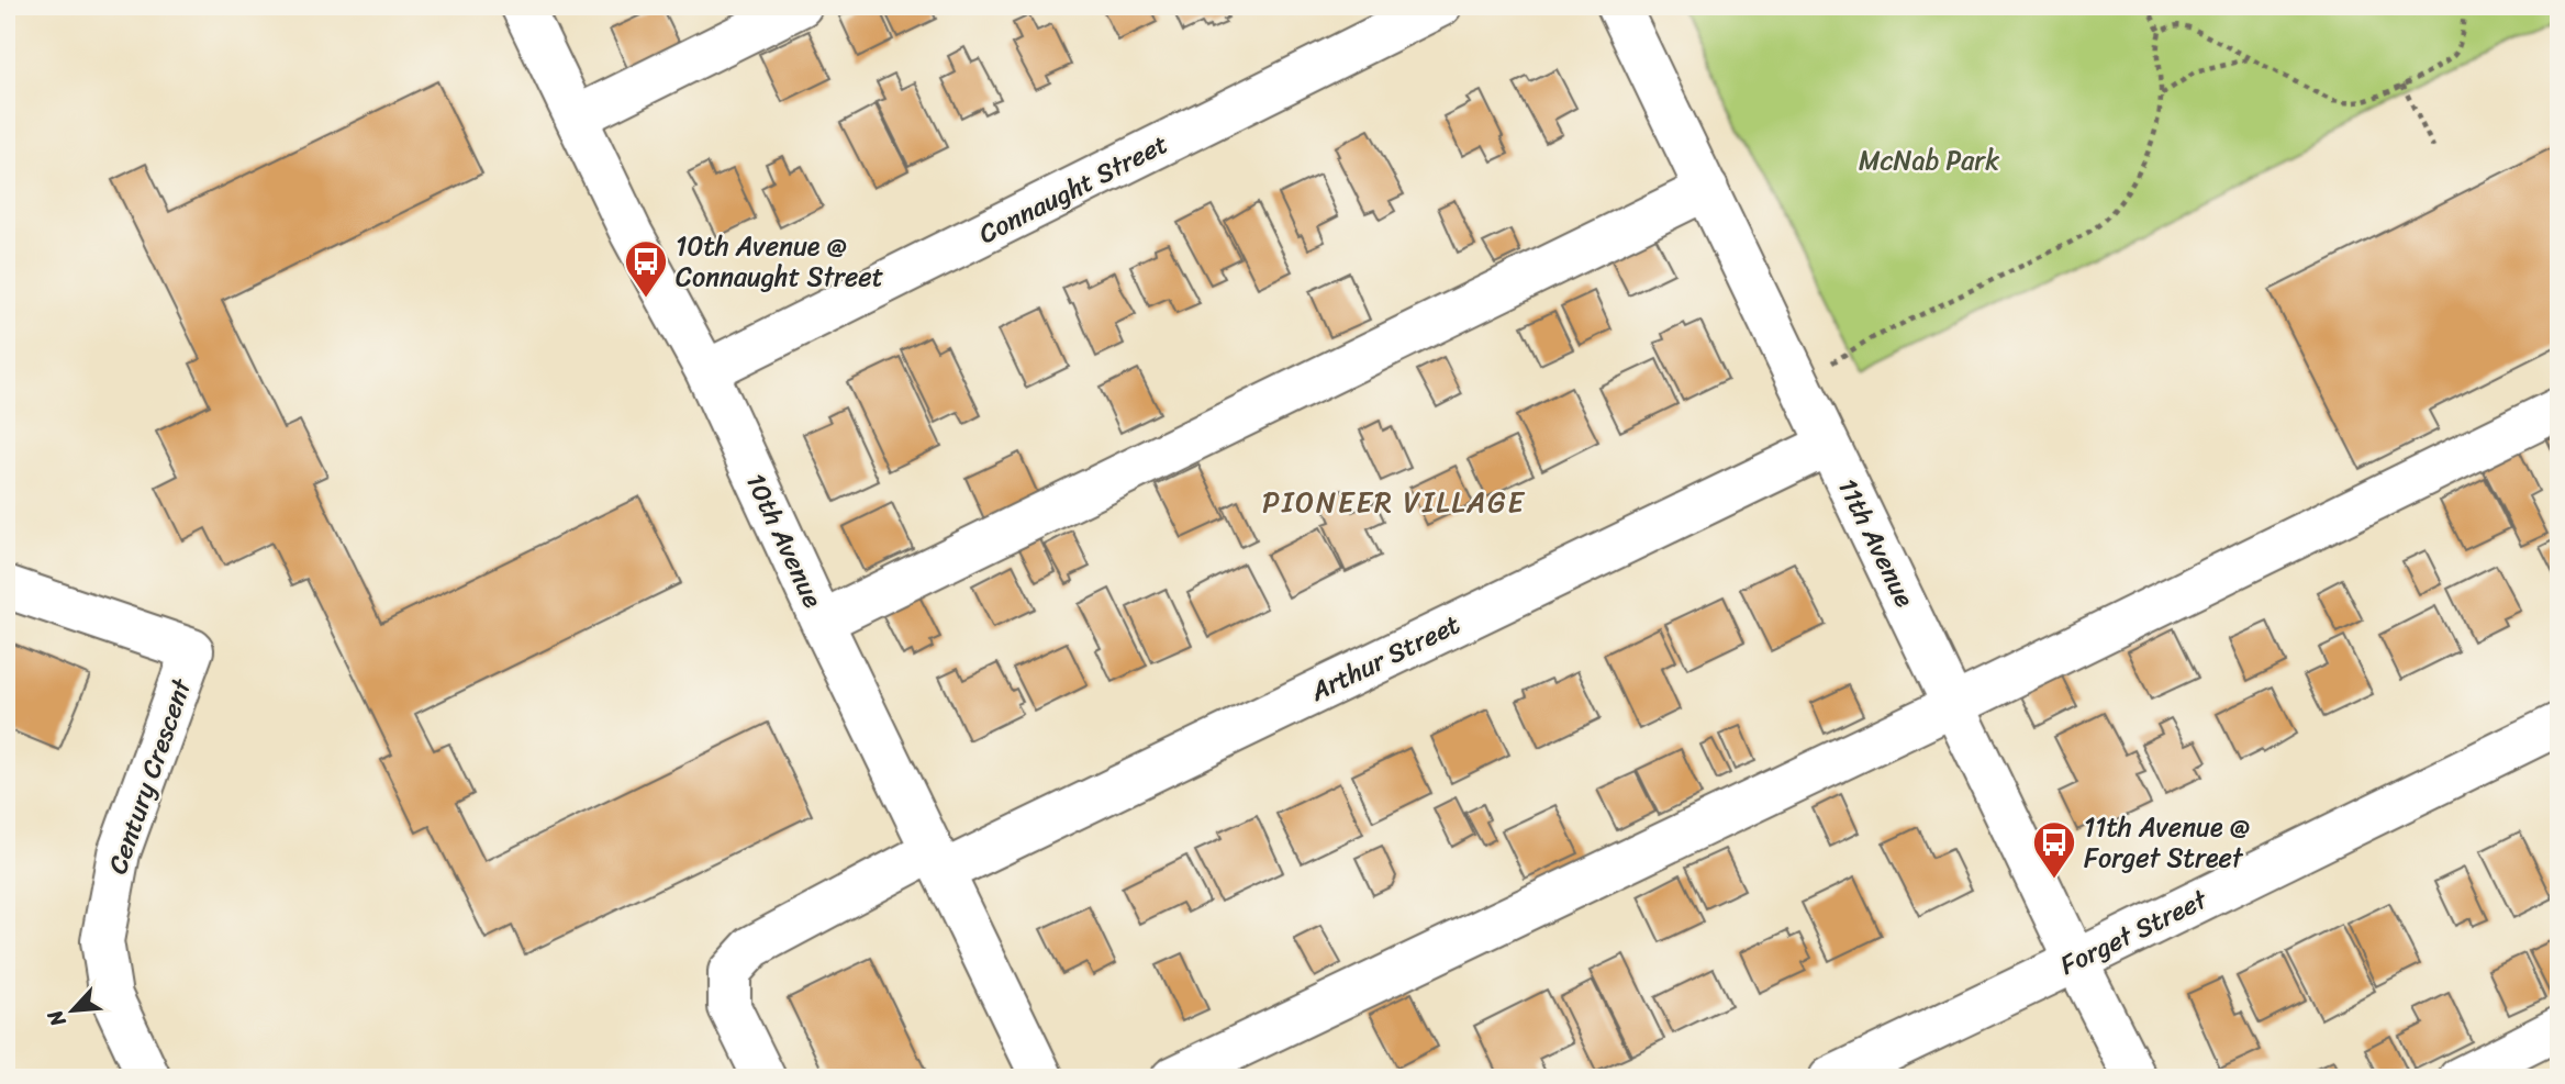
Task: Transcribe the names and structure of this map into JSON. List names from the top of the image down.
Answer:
{
  "streets": {
    "street": [
      "Connaught Street",
      "10th Avenue",
      "11th Avenue",
      "Arthur Street",
      "Century Crescent",
      "Forget Street"
    ]
  },
  "crossings": [
    ["Connaught Street", "10th Avenue"],
    ["10th Avenue", "Arthur Street"],
    ["11th Avenue", "Arthur Street"],
    ["11th Avenue", "Forget Street"]
  ],
  "districts": ["PIONEER VILLAGE"],
  "parks": ["McNab Park"],
  "places": {
    "bus stop": ["10th Avenue @ Connaught Street", "11th Avenue @ Forget Street"]
  },
  "north": "bottom left"
}
